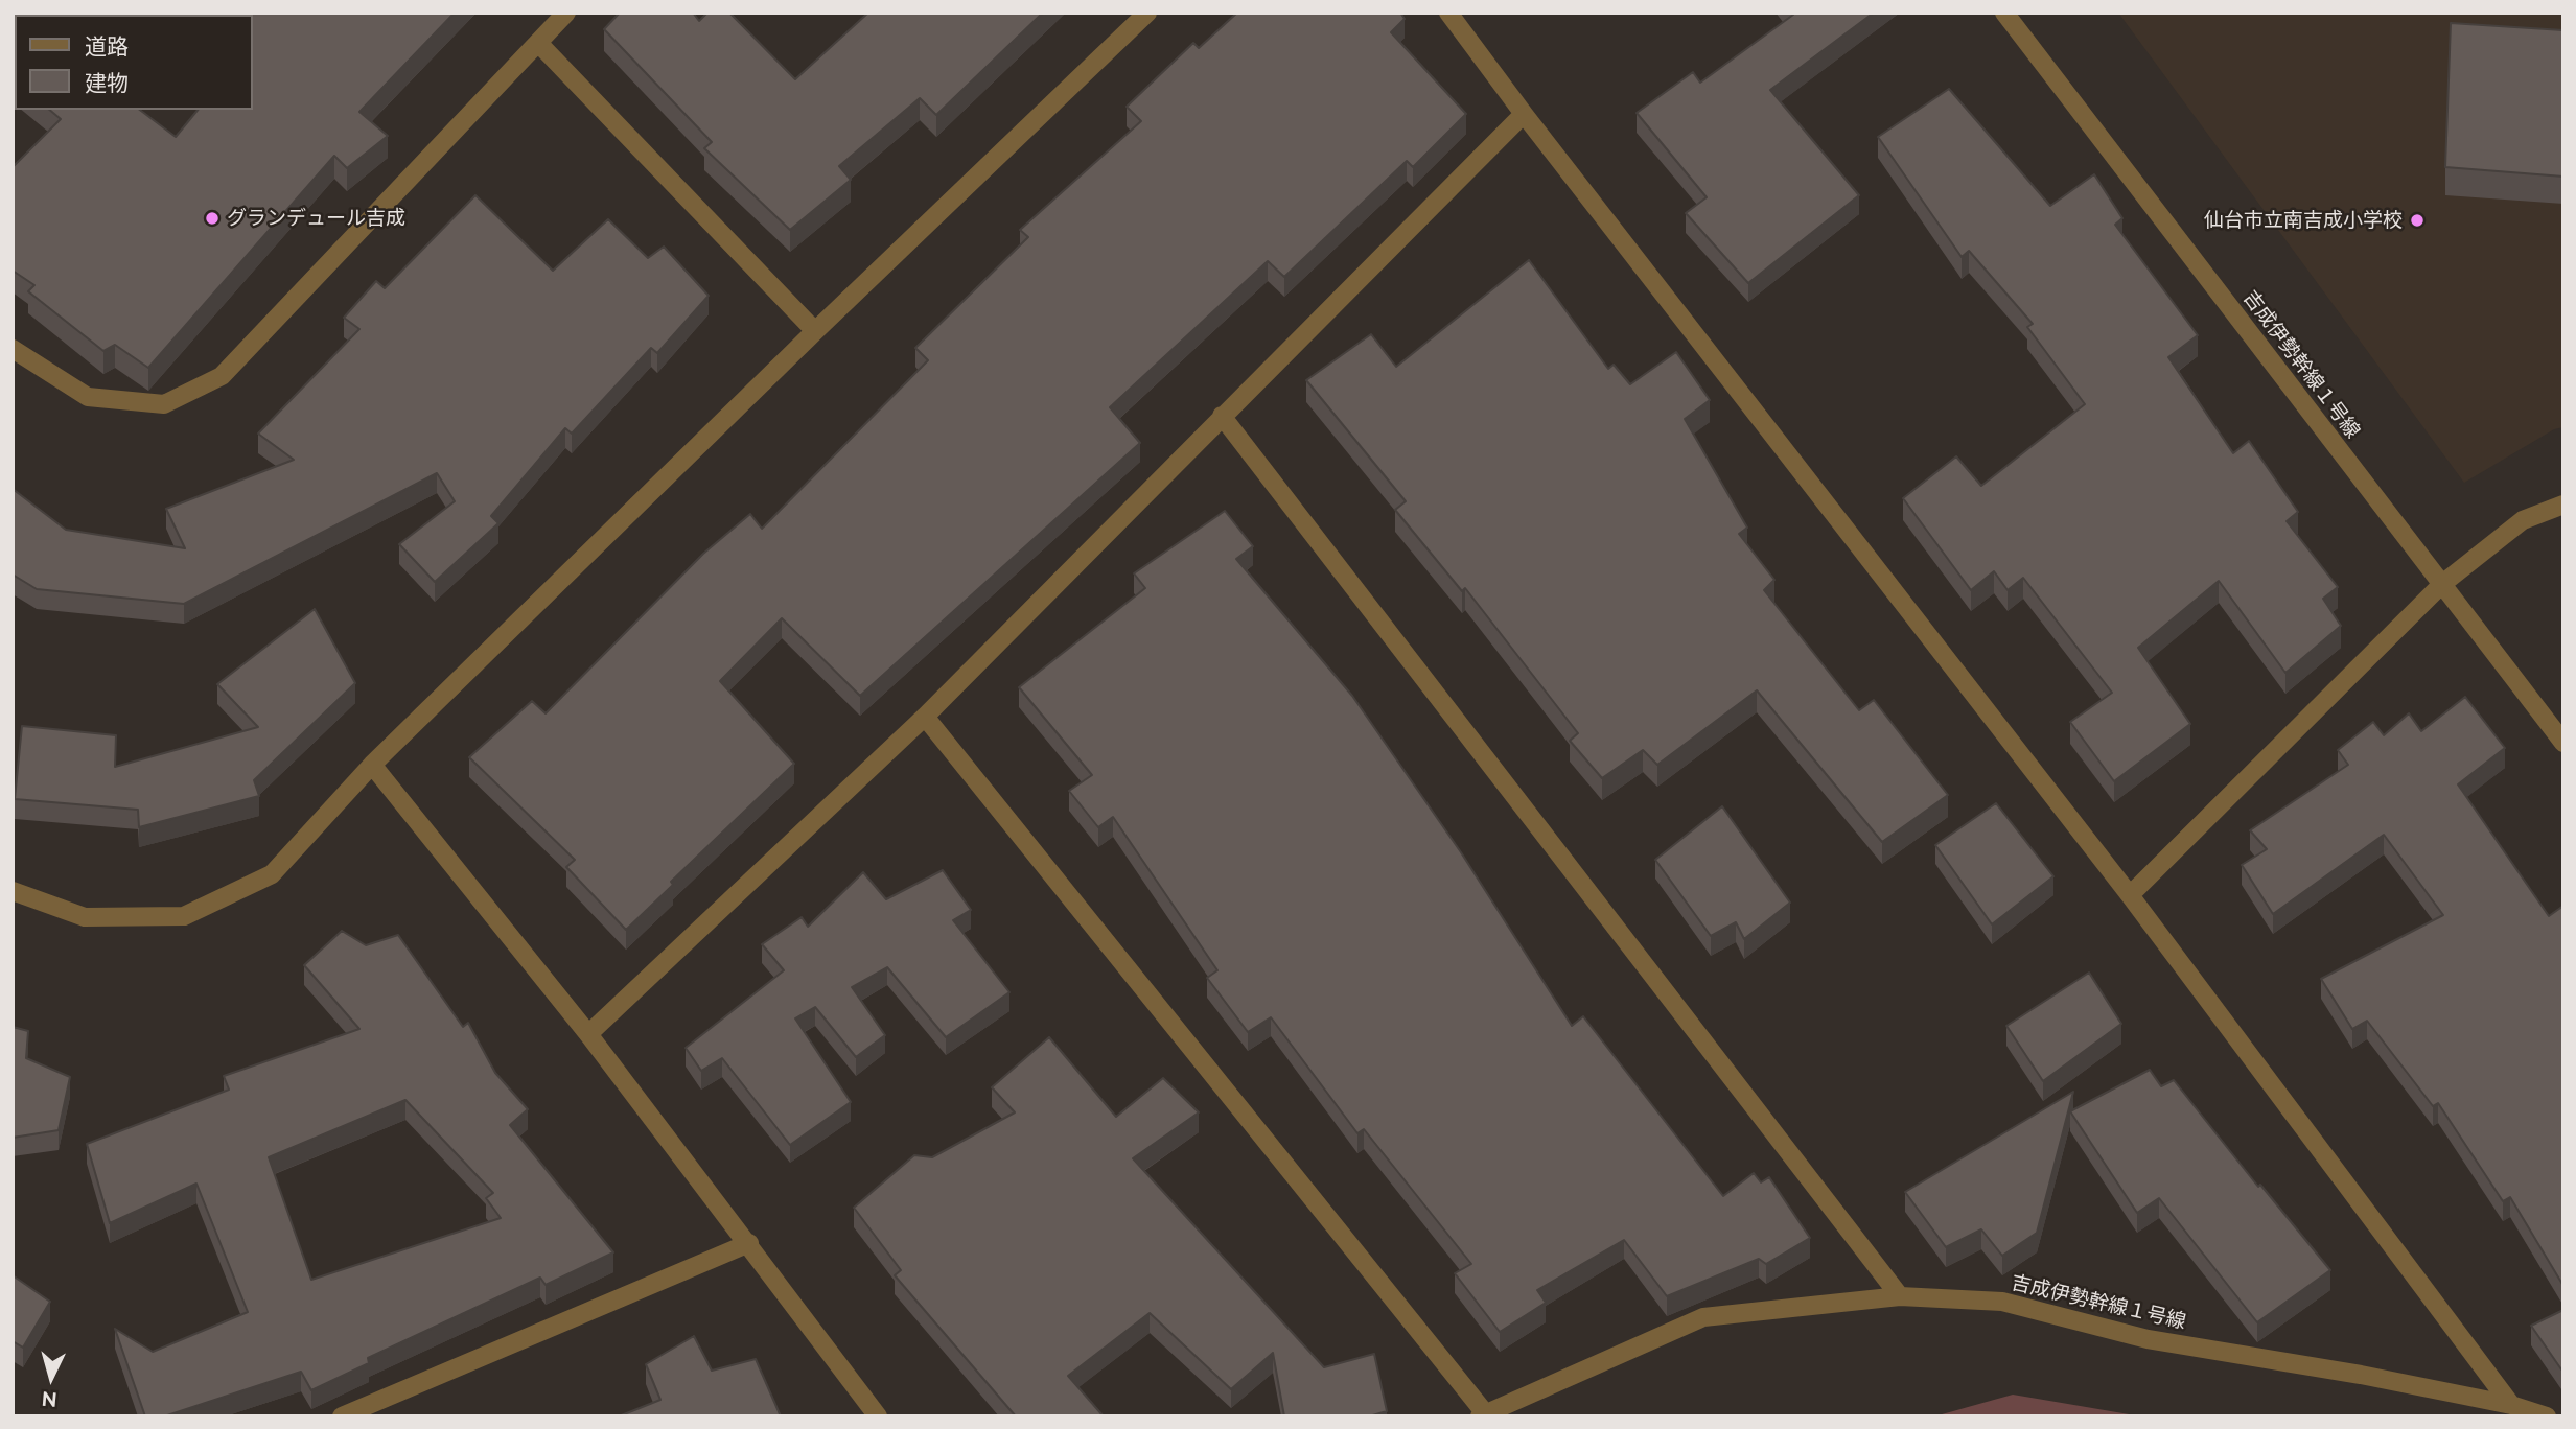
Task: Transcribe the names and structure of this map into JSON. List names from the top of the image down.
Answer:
{
  "streets": {
    "street": ["吉成伊勢幹線１号線"]
  },
  "places": ["グランデュール吉成", "仙台市立南吉成小学校"],
  "legend": ["道路", "建物"],
  "north": "bottom"
}
